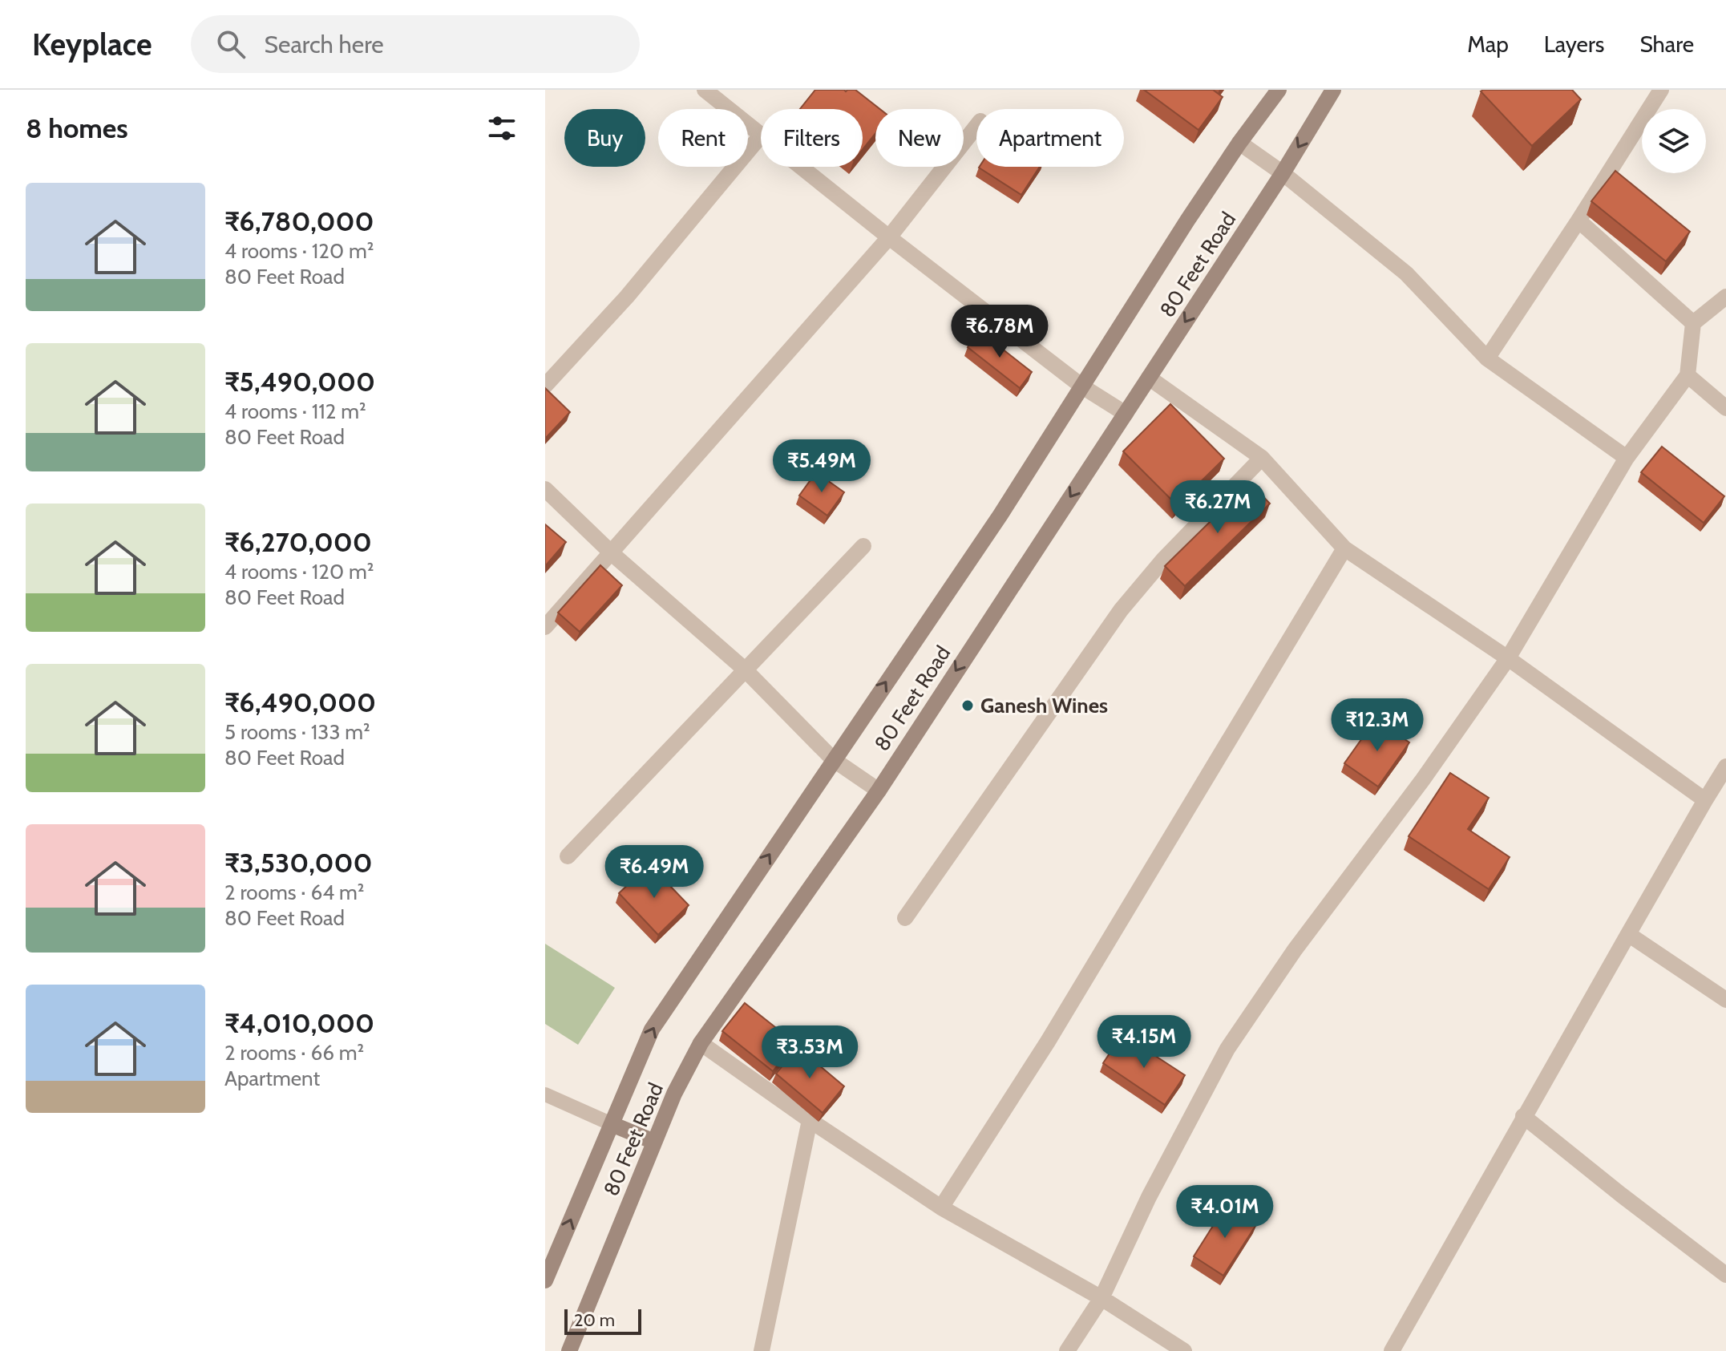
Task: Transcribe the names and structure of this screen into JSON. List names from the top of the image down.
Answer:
{
  "streets": {
    "street": ["80 Feet Road"]
  },
  "places": ["Ganesh Wines"],
  "scale_bar": "20 m",
  "page": {
    "header": "Keyplace",
    "search": "Search here",
    "nav": ["Map", "Layers", "Share"],
    "heading": "8 homes",
    "chip": [
      "Buy",
      "Rent",
      "Filters",
      "New",
      "Apartment"
    ],
    "list": [
      {
        "name": "₹6,780,000",
        "note": "4 rooms · 120 m² · 80 Feet Road"
      },
      {
        "name": "₹5,490,000",
        "note": "4 rooms · 112 m² · 80 Feet Road"
      },
      {
        "name": "₹6,270,000",
        "note": "4 rooms · 120 m² · 80 Feet Road"
      },
      {
        "name": "₹6,490,000",
        "note": "5 rooms · 133 m² · 80 Feet Road"
      },
      {
        "name": "₹3,530,000",
        "note": "2 rooms · 64 m² · 80 Feet Road"
      },
      {
        "name": "₹4,010,000",
        "note": "2 rooms · 66 m² · Apartment"
      }
    ],
    "price": [
      "₹6.78M",
      "₹5.49M",
      "₹6.27M",
      "₹12.3M",
      "₹6.49M",
      "₹4.15M",
      "₹3.53M",
      "₹4.01M"
    ],
    "scale": "20 m"
  }
}
